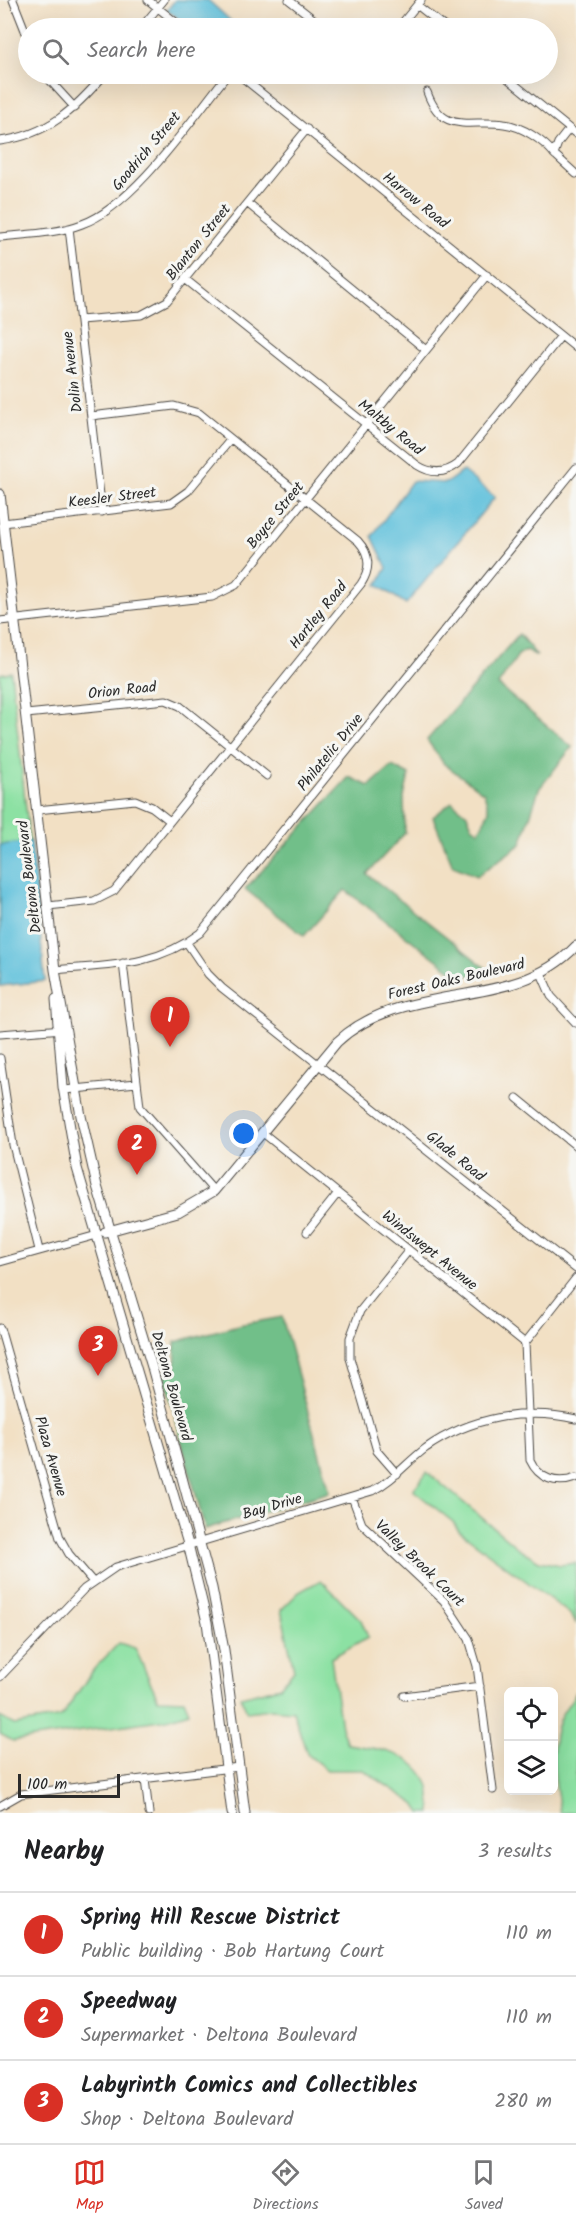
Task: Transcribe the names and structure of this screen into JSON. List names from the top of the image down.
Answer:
{
  "streets": {
    "main road": ["Deltona Boulevard", "Forest Oaks Boulevard"],
    "street": [
      "Goodrich Street",
      "Harrow Road",
      "Blanton Street",
      "Dolin Avenue",
      "Maltby Road",
      "Keesler Street",
      "Boyce Street",
      "Hartley Road",
      "Orion Road",
      "Philatelic Drive",
      "Glade Road",
      "Windswept Avenue",
      "Plaza Avenue",
      "Bay Drive",
      "Valley Brook Court"
    ]
  },
  "crossings": [
    ["Goodrich Street", "Dolin Avenue"],
    ["Harrow Road", "Blanton Street"],
    ["Harrow Road", "Maltby Road"],
    ["Harrow Road", "Boyce Street"],
    ["Blanton Street", "Dolin Avenue"],
    ["Blanton Street", "Maltby Road"],
    ["Dolin Avenue", "Keesler Street"],
    ["Dolin Avenue", "Hartley Road"],
    ["Maltby Road", "Boyce Street"],
    ["Keesler Street", "Hartley Road"],
    ["Keesler Street", "Deltona Boulevard"],
    ["Boyce Street", "Hartley Road"],
    ["Boyce Street", "Deltona Boulevard"],
    ["Hartley Road", "Orion Road"],
    ["Hartley Road", "Deltona Boulevard"],
    ["Orion Road", "Deltona Boulevard"],
    ["Philatelic Drive", "Deltona Boulevard"],
    ["Philatelic Drive", "Glade Road"],
    ["Deltona Boulevard", "Forest Oaks Boulevard"],
    ["Deltona Boulevard", "Bay Drive"],
    ["Forest Oaks Boulevard", "Glade Road"],
    ["Forest Oaks Boulevard", "Windswept Avenue"],
    ["Plaza Avenue", "Bay Drive"],
    ["Bay Drive", "Valley Brook Court"]
  ],
  "scale_bar": "100 m",
  "page": {
    "search": "Search here",
    "pins": ["1", "2", "3"],
    "scale": "100 m",
    "heading": ["Nearby", "3 results"],
    "list": [
      {
        "mark": "1",
        "name": "Spring Hill Rescue District",
        "note": "Public building · Bob Hartung Court",
        "value": "110 m"
      },
      {
        "mark": "2",
        "name": "Speedway",
        "note": "Supermarket · Deltona Boulevard",
        "value": "110 m"
      },
      {
        "mark": "3",
        "name": "Labyrinth Comics and Collectibles",
        "note": "Shop · Deltona Boulevard",
        "value": "280 m"
      }
    ],
    "nav": ["Map", "Directions", "Saved"]
  }
}
